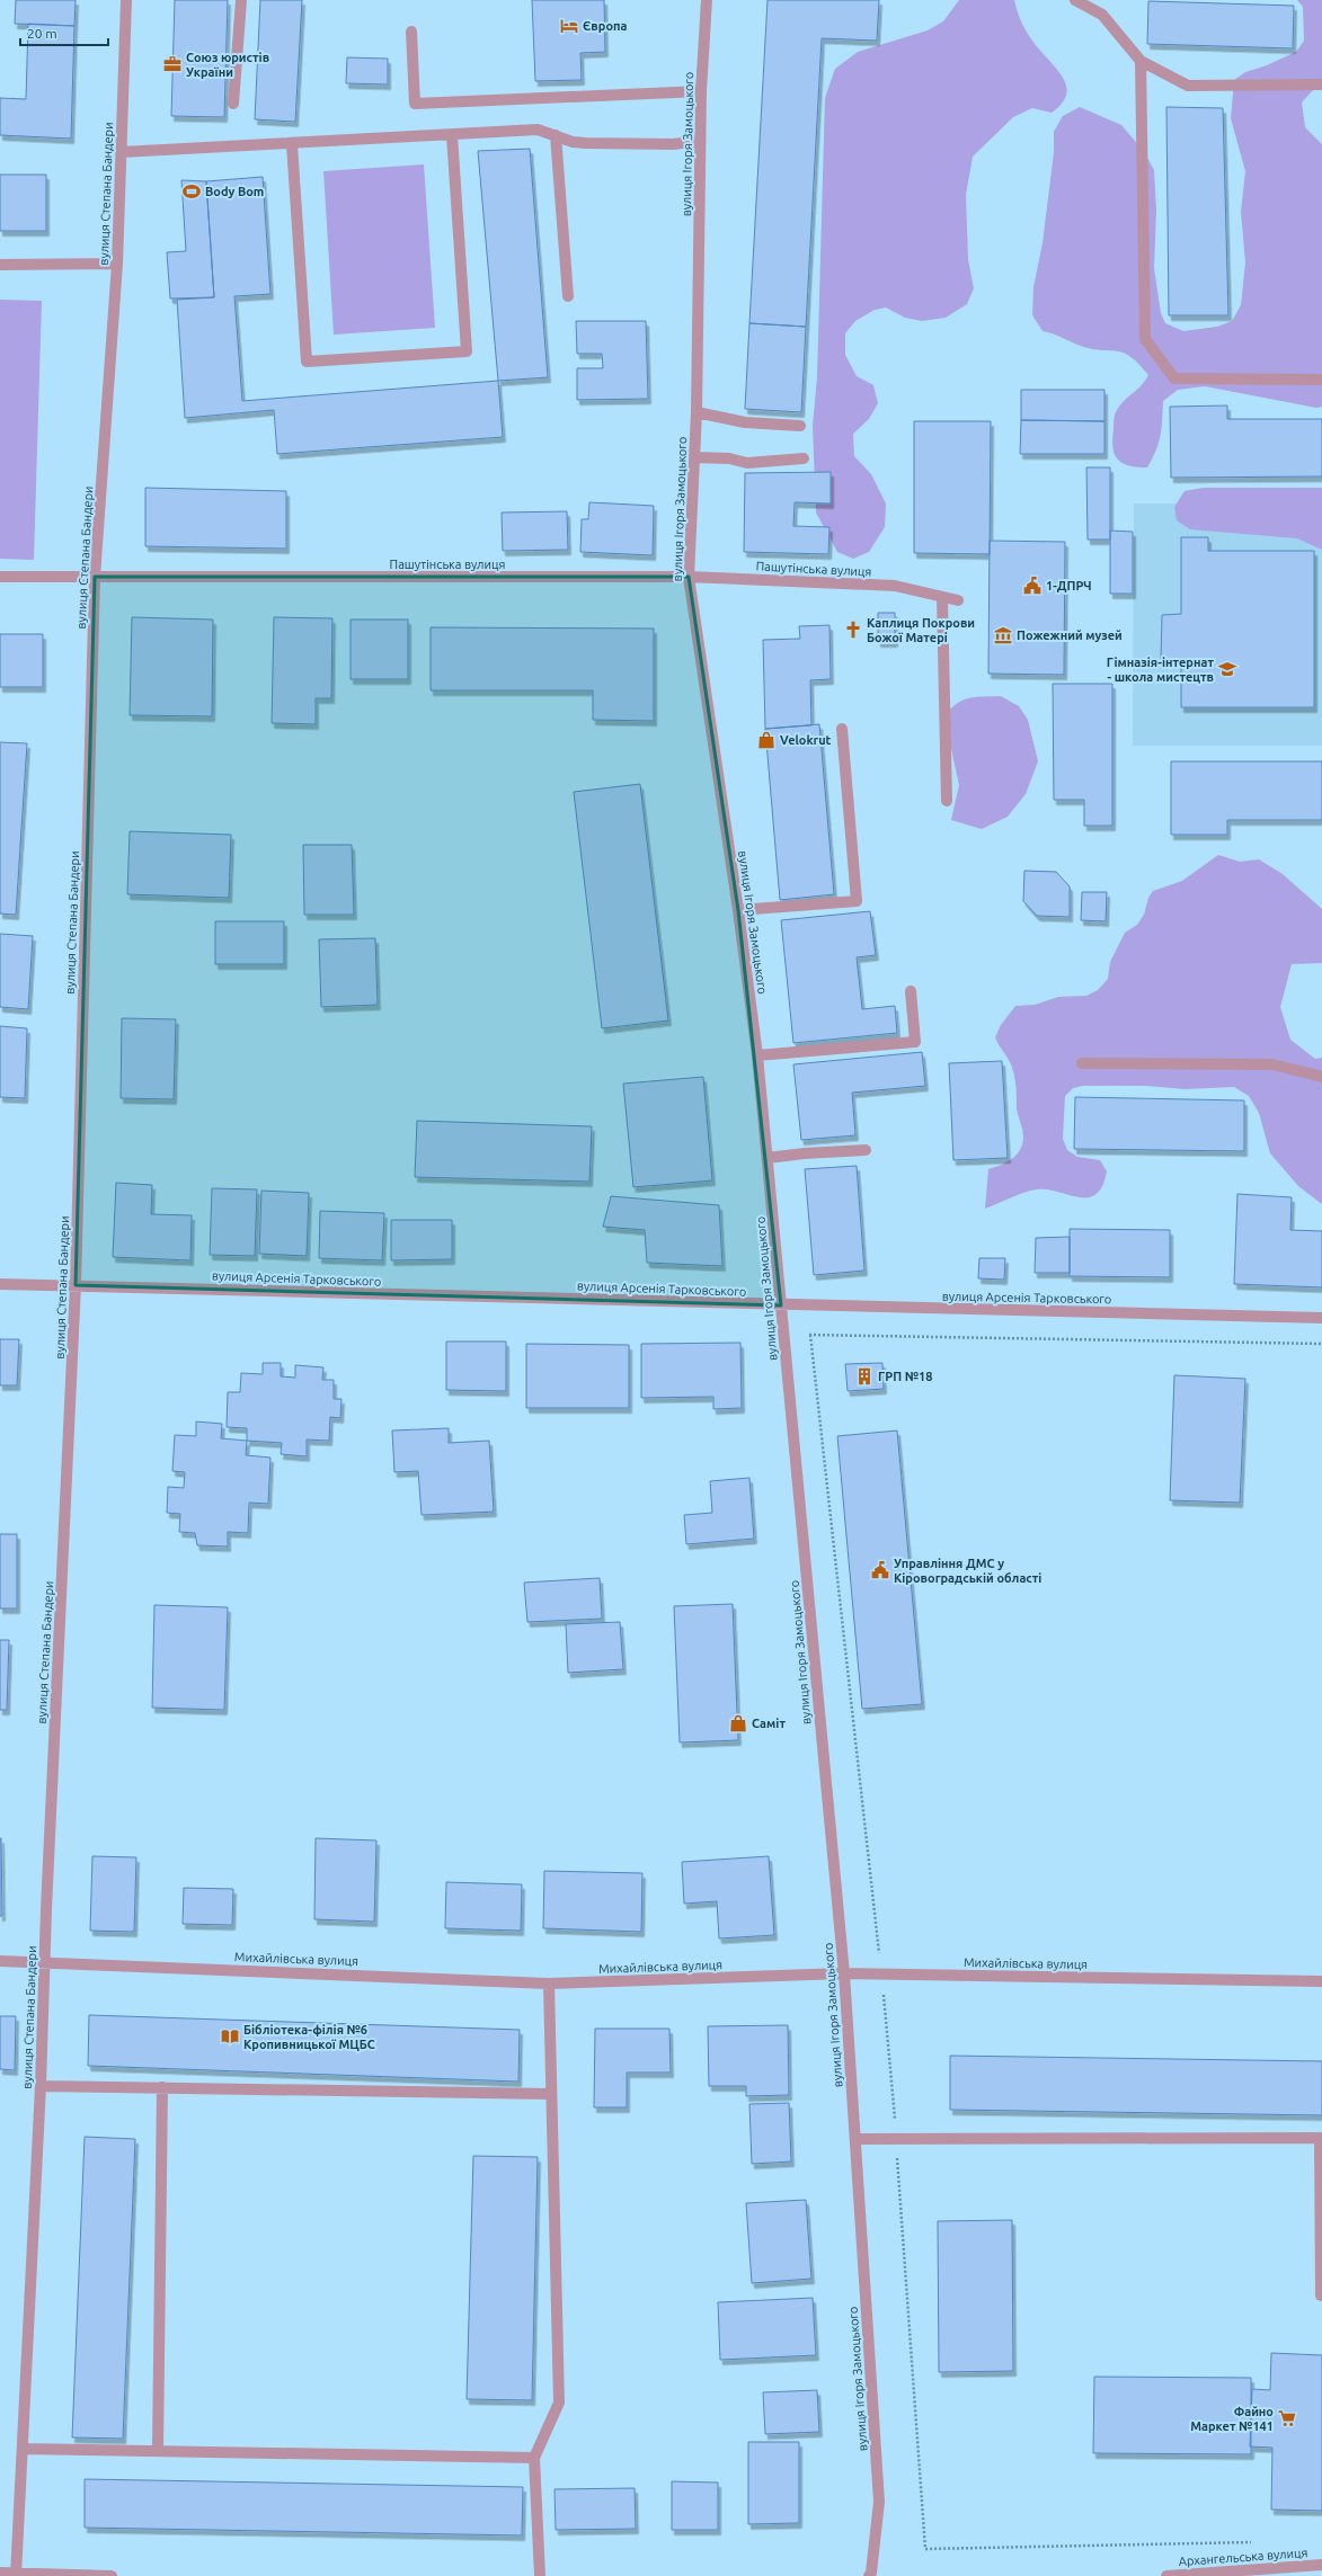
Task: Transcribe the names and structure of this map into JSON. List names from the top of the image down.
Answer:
{
  "streets": {
    "street": [
      "вулиця Ігоря Замоцького",
      "вулиця Степана Бандери",
      "Пашутінська вулиця",
      "вулиця Арсенія Тарковського",
      "Михайлівська вулиця",
      "Архангельська вулиця"
    ]
  },
  "crossings": [
    ["вулиця Ігоря Замоцького", "Пашутінська вулиця"],
    ["вулиця Ігоря Замоцького", "вулиця Арсенія Тарковського"],
    ["вулиця Ігоря Замоцького", "Михайлівська вулиця"],
    ["вулиця Степана Бандери", "Пашутінська вулиця"],
    ["вулиця Степана Бандери", "вулиця Арсенія Тарковського"],
    ["вулиця Степана Бандери", "Михайлівська вулиця"]
  ],
  "places": {
    "hotel": ["Європа"],
    "office": ["Союз юристів України"],
    "sports": ["Body Bom"],
    "public building": ["1-ДПРЧ", "Управління ДМС у Кіровоградській області"],
    "church": ["Каплиця Покрови Божої Матері"],
    "museum": ["Пожежний музей"],
    "school or university": ["Гімназія-інтернат - школа мистецтв"],
    "shop": ["Velokrut", "Саміт"],
    "building": ["ГРП №18"],
    "library": ["Бібліотека-філія №6 Кропивницької МЦБС"],
    "supermarket": ["Файно Маркет №141"]
  },
  "scale_bar": "20 m"
}
